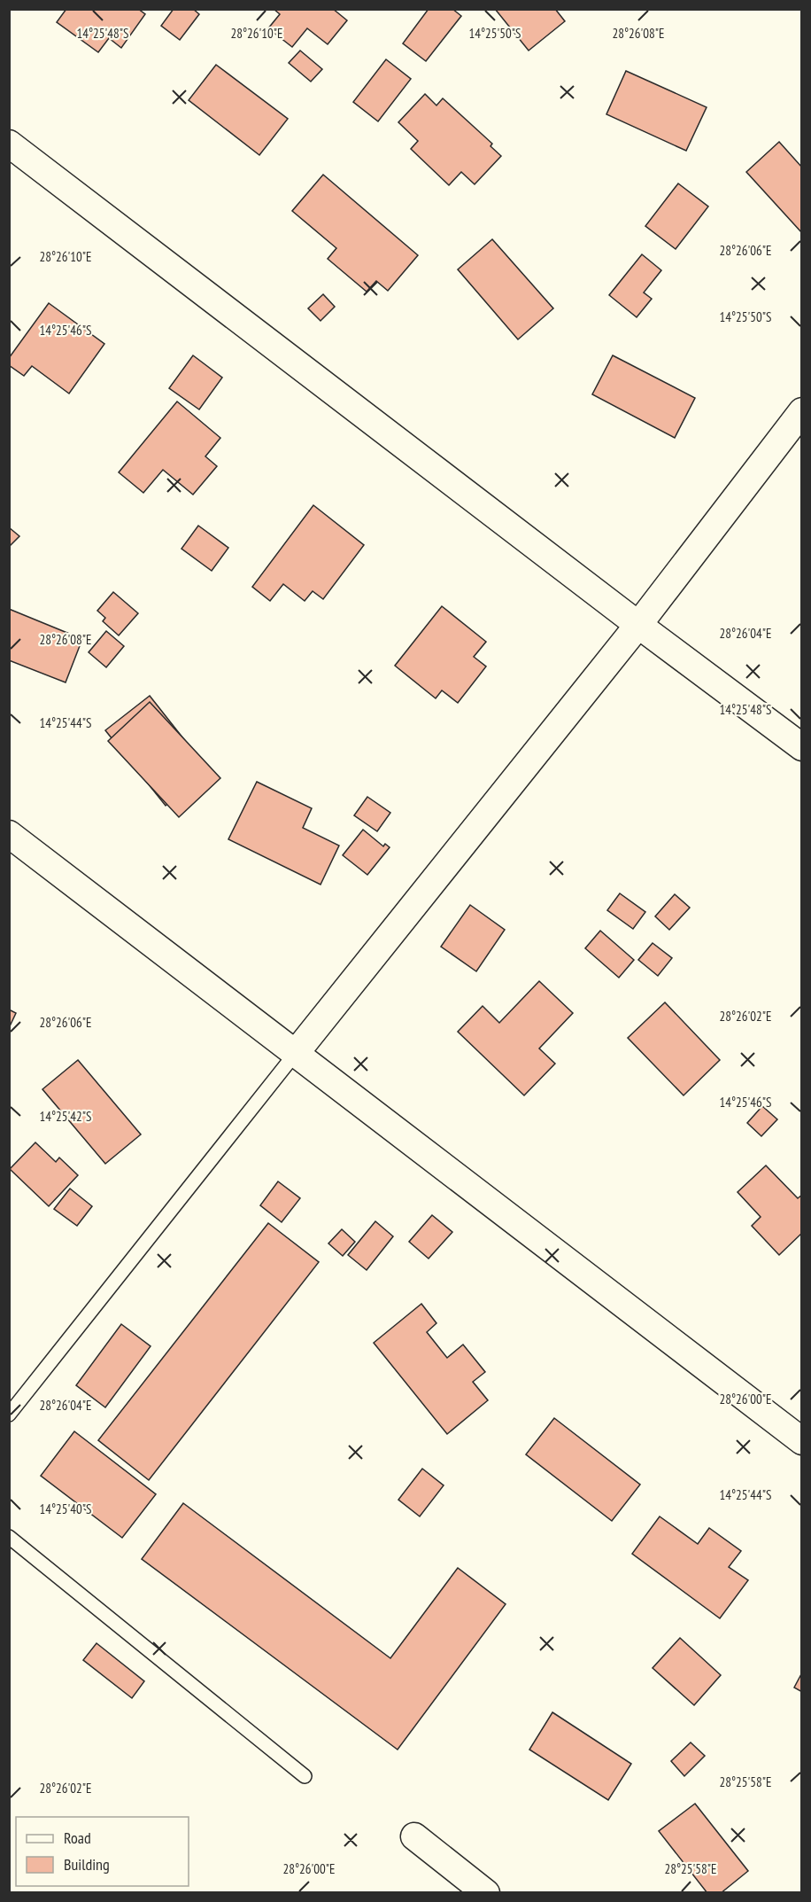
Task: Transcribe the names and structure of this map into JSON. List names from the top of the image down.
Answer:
{
  "legend": ["Road", "Building"],
  "coordinates": [
    "14°25'48\"S",
    "28°26'10\"E",
    "14°25'50\"S",
    "28°26'08\"E",
    "28°26'06\"E",
    "14°25'46\"S",
    "28°26'04\"E",
    "14°25'44\"S",
    "28°26'02\"E",
    "14°25'42\"S",
    "28°26'00\"E",
    "14°25'40\"S",
    "28°25'58\"E"
  ]
}
